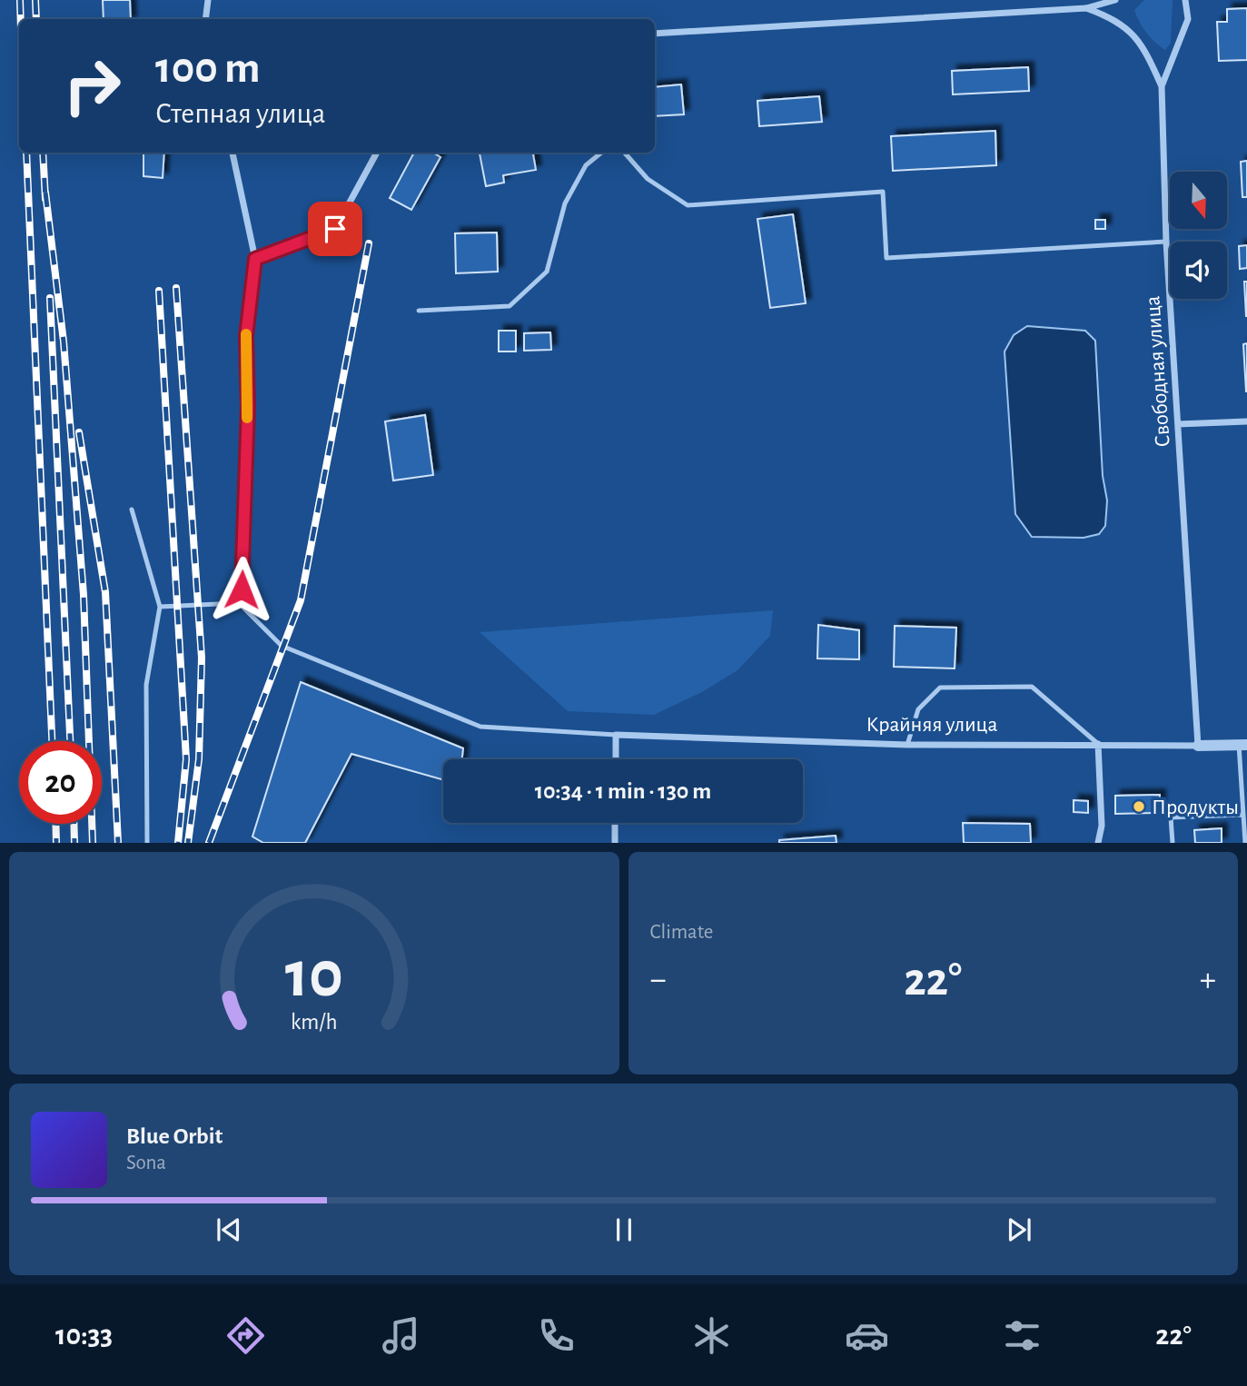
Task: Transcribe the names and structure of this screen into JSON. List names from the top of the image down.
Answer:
{
  "streets": {
    "street": ["Свободная улица", "Крайняя улица"]
  },
  "crossings": [
    ["Свободная улица", "Крайняя улица"]
  ],
  "places": ["Продукты"],
  "north": "bottom",
  "page": {
    "turn": ["100 m", "Степная улица"],
    "limit": "20",
    "trip": "10:34 · 1 min · 130 m",
    "tile": "Climate",
    "heat": ["−", "22°", "+"],
    "song": ["Blue Orbit", "Sona"],
    "tabs": ["10:33", "22°"],
    "gauge": ["10", "km/h"]
  }
}
